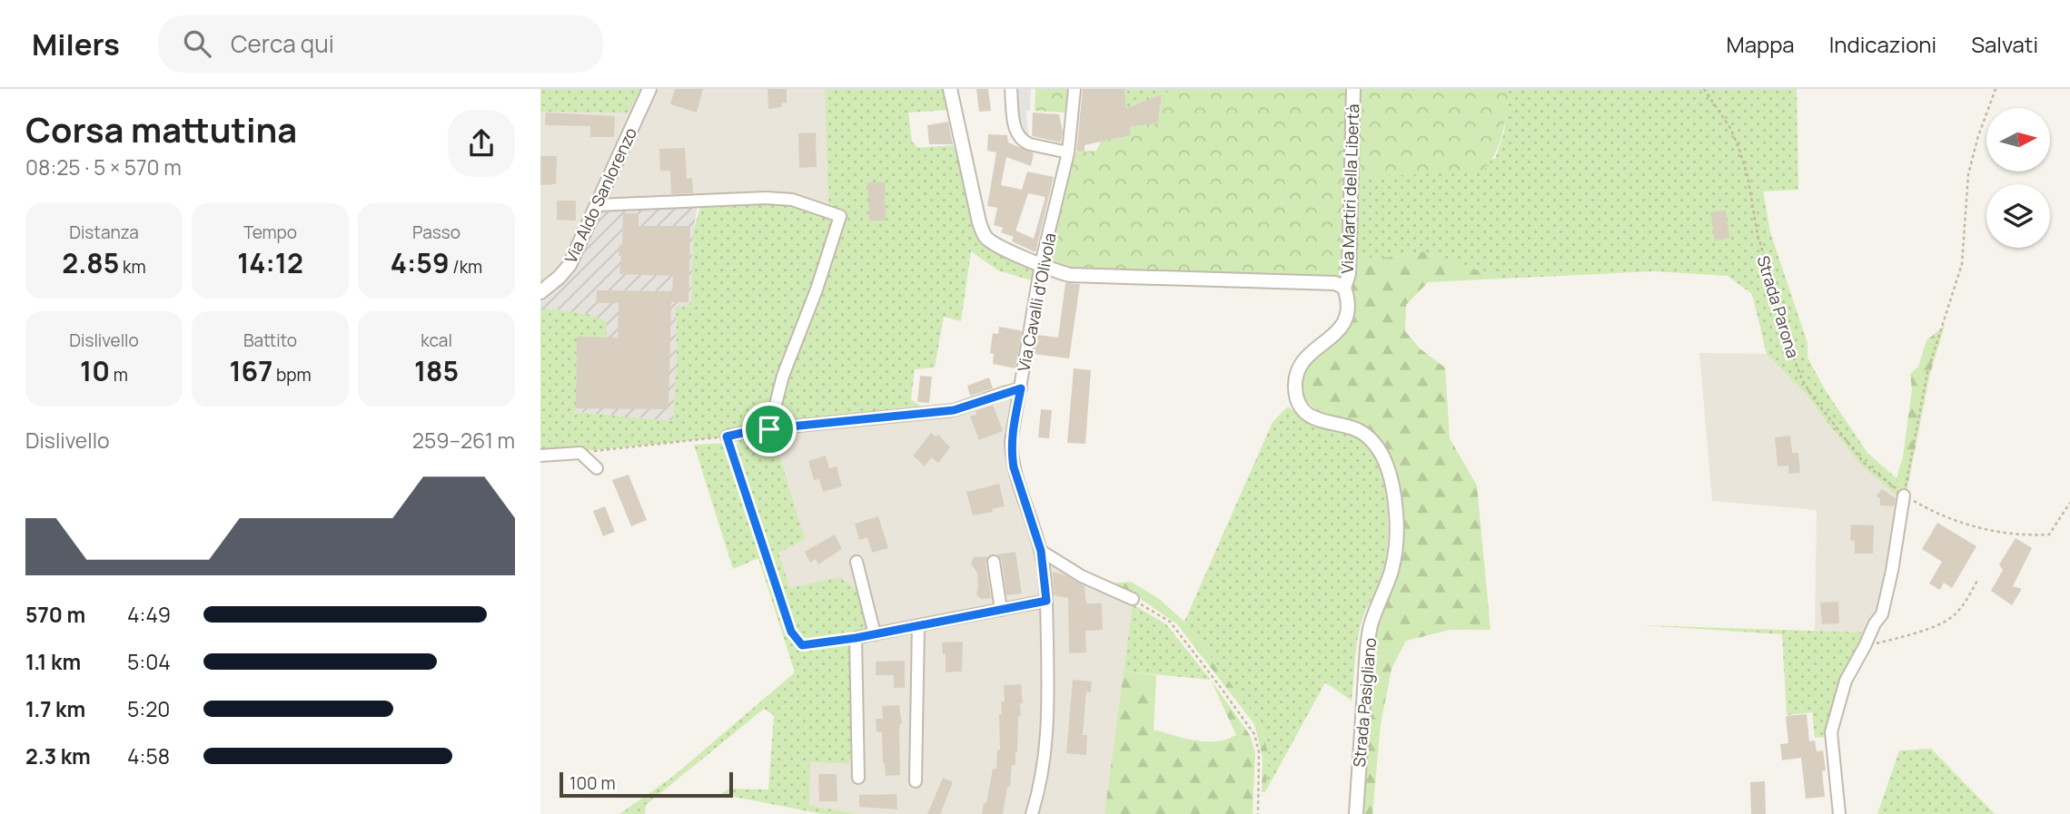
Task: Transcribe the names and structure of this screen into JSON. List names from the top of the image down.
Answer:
{
  "streets": {
    "street": [
      "Via Martiri della Libertà",
      "Via Aldo Sanlorenzo",
      "Via Cavalli d'Olivola",
      "Strada Pasigliano"
    ],
    "path": ["Strada Parona"]
  },
  "crossings": [
    ["Via Martiri della Libertà", "Strada Pasigliano"]
  ],
  "scale_bar": "100 m",
  "north": "right",
  "page": {
    "header": "Milers",
    "search": "Cerca qui",
    "nav": ["Mappa", "Indicazioni", "Salvati"],
    "heading": ["Corsa mattutina", "08:25 · 5 × 570 m"],
    "stats": [
      ["Distanza", "2.85 km"],
      ["Tempo", "14:12"],
      ["Passo", "4:59 /km"],
      ["Dislivello", "10 m"],
      ["Battito", "167 bpm"],
      ["kcal", "185"]
    ],
    "chart": ["Dislivello", "259–261 m"],
    "list": [
      {
        "name": "570 m",
        "note": "4:49"
      },
      {
        "name": "1.1 km",
        "note": "5:04"
      },
      {
        "name": "1.7 km",
        "note": "5:20"
      },
      {
        "name": "2.3 km",
        "note": "4:58"
      }
    ],
    "scale": "100 m"
  }
}
